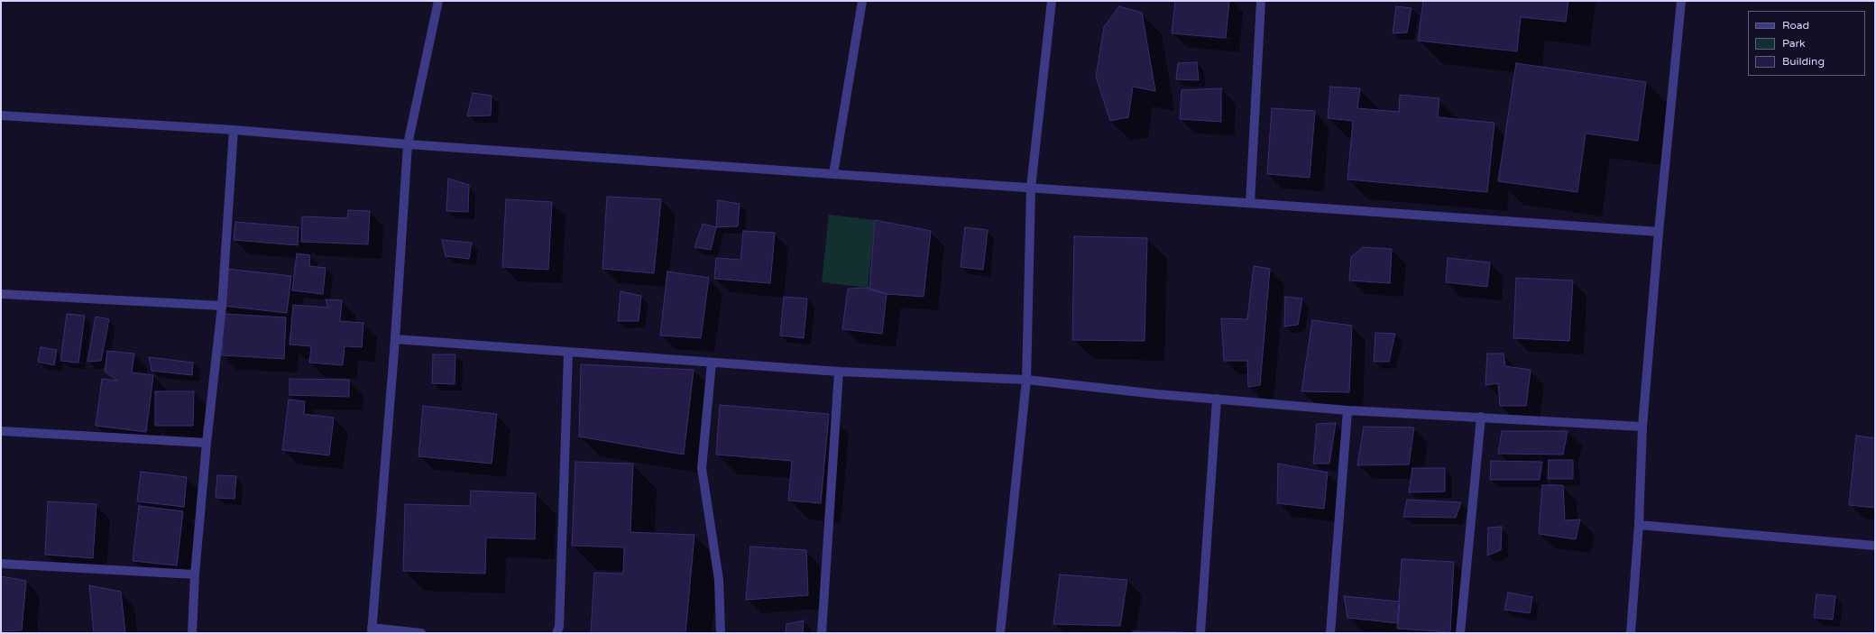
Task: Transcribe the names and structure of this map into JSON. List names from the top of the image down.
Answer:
{
  "legend": ["Road", "Park", "Building"]
}
